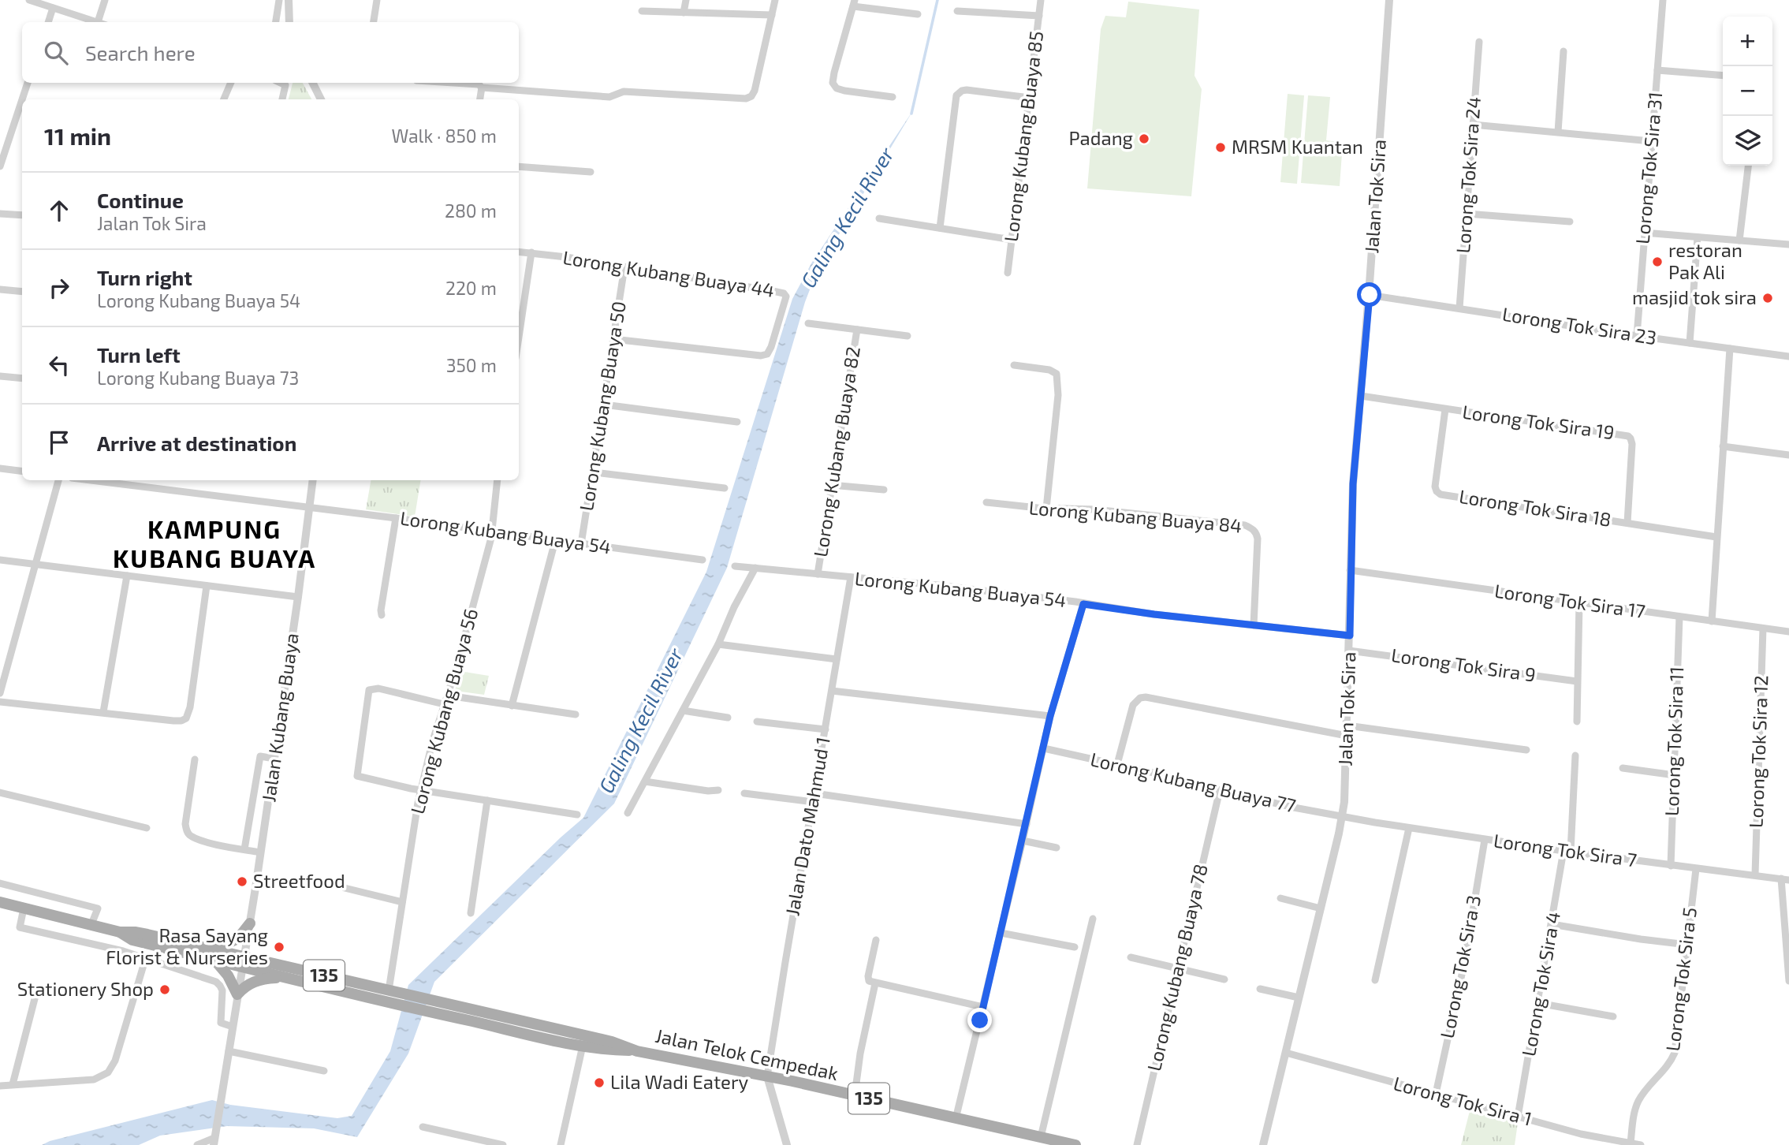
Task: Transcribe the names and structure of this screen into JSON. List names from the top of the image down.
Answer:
{
  "streets": {
    "main road": ["135", "Jalan Telok Cempedak"],
    "street": [
      "Lorong Kubang Buaya 85",
      "Lorong Tok Sira 31",
      "Lorong Tok Sira 24",
      "Jalan Tok Sira",
      "Lorong Kubang Buaya 44",
      "Lorong Tok Sira 23",
      "Lorong Kubang Buaya 50",
      "Lorong Tok Sira 19",
      "Lorong Kubang Buaya 82",
      "Lorong Tok Sira 18",
      "Lorong Kubang Buaya 84",
      "Lorong Kubang Buaya 54",
      "Lorong Tok Sira 17",
      "Lorong Tok Sira 9",
      "Lorong Kubang Buaya 56",
      "Jalan Kubang Buaya",
      "Lorong Tok Sira 11",
      "Lorong Tok Sira 12",
      "Lorong Kubang Buaya 77",
      "Jalan Dato Mahmud 1",
      "Lorong Tok Sira 7",
      "Lorong Tok Sira 3",
      "Lorong Kubang Buaya 78",
      "Lorong Tok Sira 5",
      "Lorong Tok Sira 4",
      "Lorong Tok Sira 1"
    ]
  },
  "crossings": [
    ["Lorong Tok Sira 31", "Lorong Tok Sira 23"],
    ["Lorong Tok Sira 24", "Lorong Tok Sira 23"],
    ["Jalan Tok Sira", "Lorong Tok Sira 23"],
    ["Jalan Tok Sira", "Lorong Tok Sira 19"],
    ["Jalan Tok Sira", "Lorong Kubang Buaya 54"],
    ["Jalan Tok Sira", "Lorong Tok Sira 17"],
    ["Jalan Tok Sira", "Lorong Tok Sira 9"],
    ["Jalan Tok Sira", "Lorong Kubang Buaya 77"],
    ["Jalan Tok Sira", "Lorong Tok Sira 7"],
    ["Jalan Tok Sira", "Lorong Tok Sira 1"],
    ["Lorong Kubang Buaya 44", "Lorong Kubang Buaya 50"],
    ["Lorong Kubang Buaya 50", "Lorong Kubang Buaya 54"],
    ["Lorong Tok Sira 19", "Lorong Tok Sira 18"],
    ["Lorong Kubang Buaya 82", "Lorong Kubang Buaya 54"],
    ["Lorong Kubang Buaya 84", "Lorong Kubang Buaya 54"],
    ["Lorong Kubang Buaya 54", "Lorong Kubang Buaya 56"],
    ["Lorong Kubang Buaya 54", "Jalan Kubang Buaya"],
    ["Lorong Kubang Buaya 54", "Jalan Dato Mahmud 1"],
    ["Lorong Tok Sira 17", "Lorong Tok Sira 11"],
    ["Lorong Tok Sira 17", "Lorong Tok Sira 12"],
    ["Lorong Kubang Buaya 56", "Jalan Telok Cempedak"],
    ["Jalan Kubang Buaya", "135"],
    ["Jalan Kubang Buaya", "Jalan Telok Cempedak"],
    ["Lorong Tok Sira 11", "Lorong Tok Sira 7"],
    ["Lorong Tok Sira 12", "Lorong Tok Sira 7"],
    ["Lorong Kubang Buaya 77", "Lorong Tok Sira 7"],
    ["Lorong Kubang Buaya 77", "Lorong Kubang Buaya 78"],
    ["Jalan Dato Mahmud 1", "Jalan Telok Cempedak"],
    ["Lorong Tok Sira 7", "Lorong Tok Sira 3"],
    ["Lorong Tok Sira 7", "Lorong Tok Sira 5"],
    ["Lorong Tok Sira 7", "Lorong Tok Sira 4"],
    ["Lorong Tok Sira 3", "Lorong Tok Sira 1"],
    ["135", "Jalan Telok Cempedak"],
    ["Lorong Tok Sira 5", "Lorong Tok Sira 1"],
    ["Lorong Tok Sira 4", "Lorong Tok Sira 1"]
  ],
  "districts": ["KAMPUNG KUBANG BUAYA"],
  "water": ["Galing Kecil River"],
  "places": [
    "Padang",
    "MRSM Kuantan",
    "restoran Pak Ali",
    "masjid tok sira",
    "Streetfood",
    "Rasa Sayang Florist & Nurseries",
    "Stationery Shop",
    "Lila Wadi Eatery"
  ],
  "page": {
    "map_buttons": ["+", "−"],
    "search": "Search here",
    "heading": ["11 min", "Walk · 850 m"],
    "list": [
      ["Continue", "Jalan Tok Sira", "280 m"],
      ["Turn right", "Lorong Kubang Buaya 54", "220 m"],
      ["Turn left", "Lorong Kubang Buaya 73", "350 m"],
      "Arrive at destination"
    ]
  }
}
